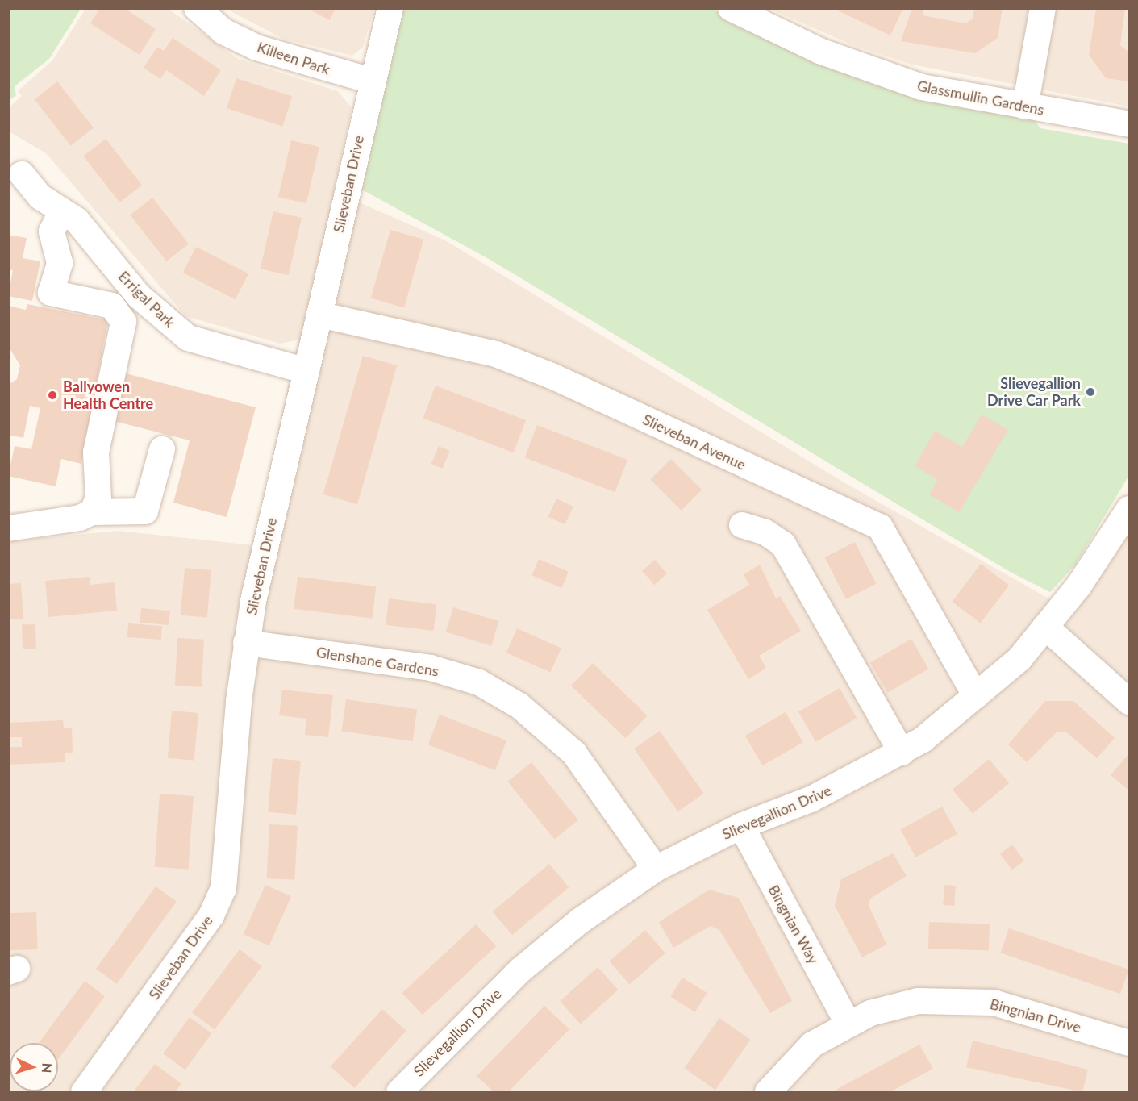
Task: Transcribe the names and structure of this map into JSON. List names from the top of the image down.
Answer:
{
  "streets": {
    "street": [
      "Killeen Park",
      "Glassmullin Gardens",
      "Slieveban Drive",
      "Errigal Park",
      "Slieveban Avenue",
      "Glenshane Gardens",
      "Slievegallion Drive",
      "Bingnian Way",
      "Bingnian Drive"
    ]
  },
  "crossings": [
    ["Killeen Park", "Slieveban Drive"],
    ["Slieveban Drive", "Errigal Park"],
    ["Slieveban Drive", "Slieveban Avenue"],
    ["Slieveban Drive", "Glenshane Gardens"],
    ["Slieveban Avenue", "Slievegallion Drive"],
    ["Glenshane Gardens", "Slievegallion Drive"],
    ["Slievegallion Drive", "Bingnian Way"],
    ["Bingnian Way", "Bingnian Drive"]
  ],
  "places": ["Slievegallion Drive Car Park", "Ballyowen Health Centre"],
  "north": "right"
}
